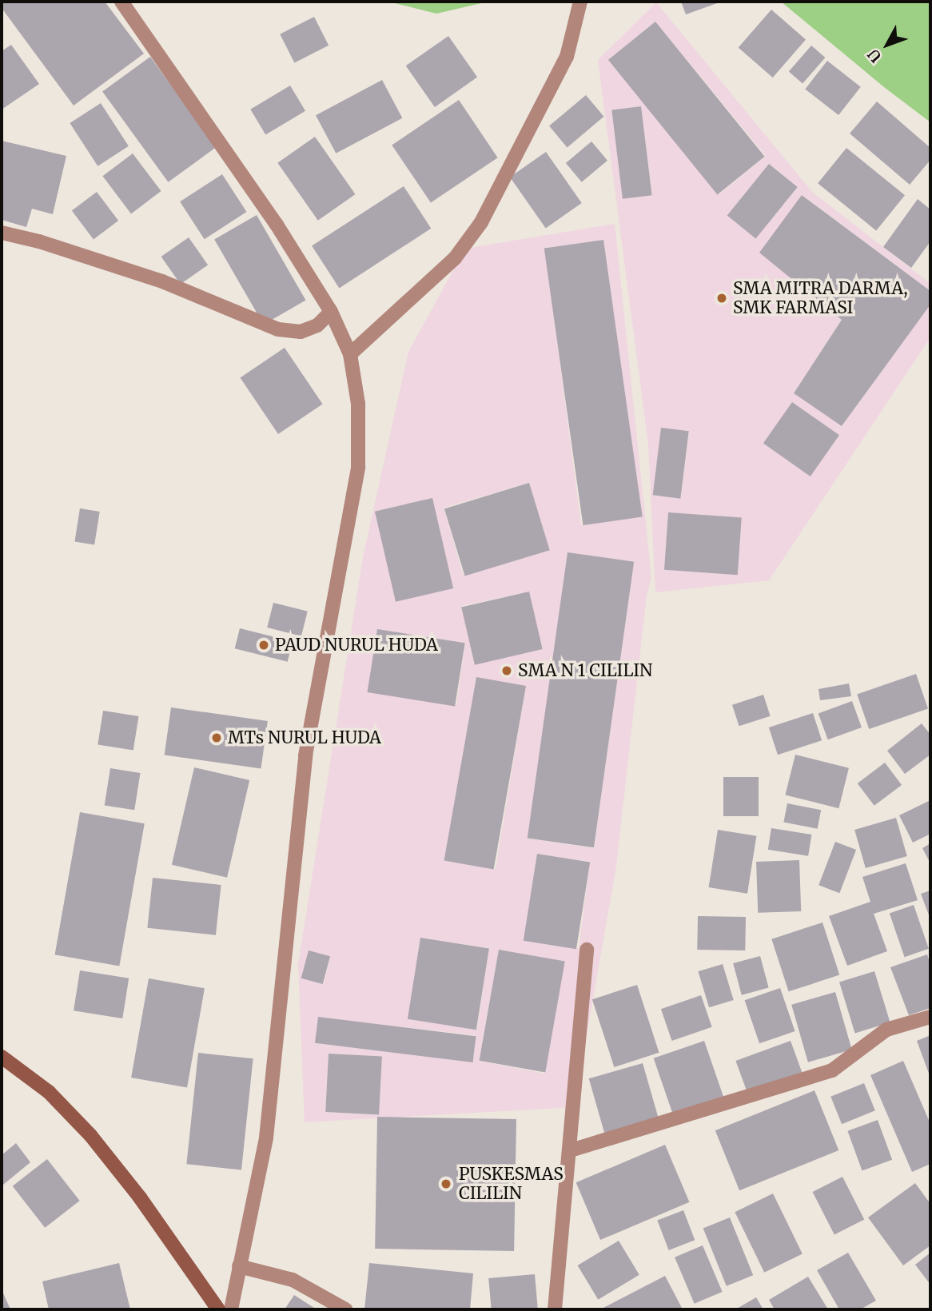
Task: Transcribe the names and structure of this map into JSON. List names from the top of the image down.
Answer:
{
  "places": [
    "SMA MITRA DARMA, SMK FARMASI",
    "PAUD NURUL HUDA",
    "SMA N 1 CILILIN",
    "MTs NURUL HUDA",
    "PUSKESMAS CILILIN"
  ],
  "north": "bottom left"
}
